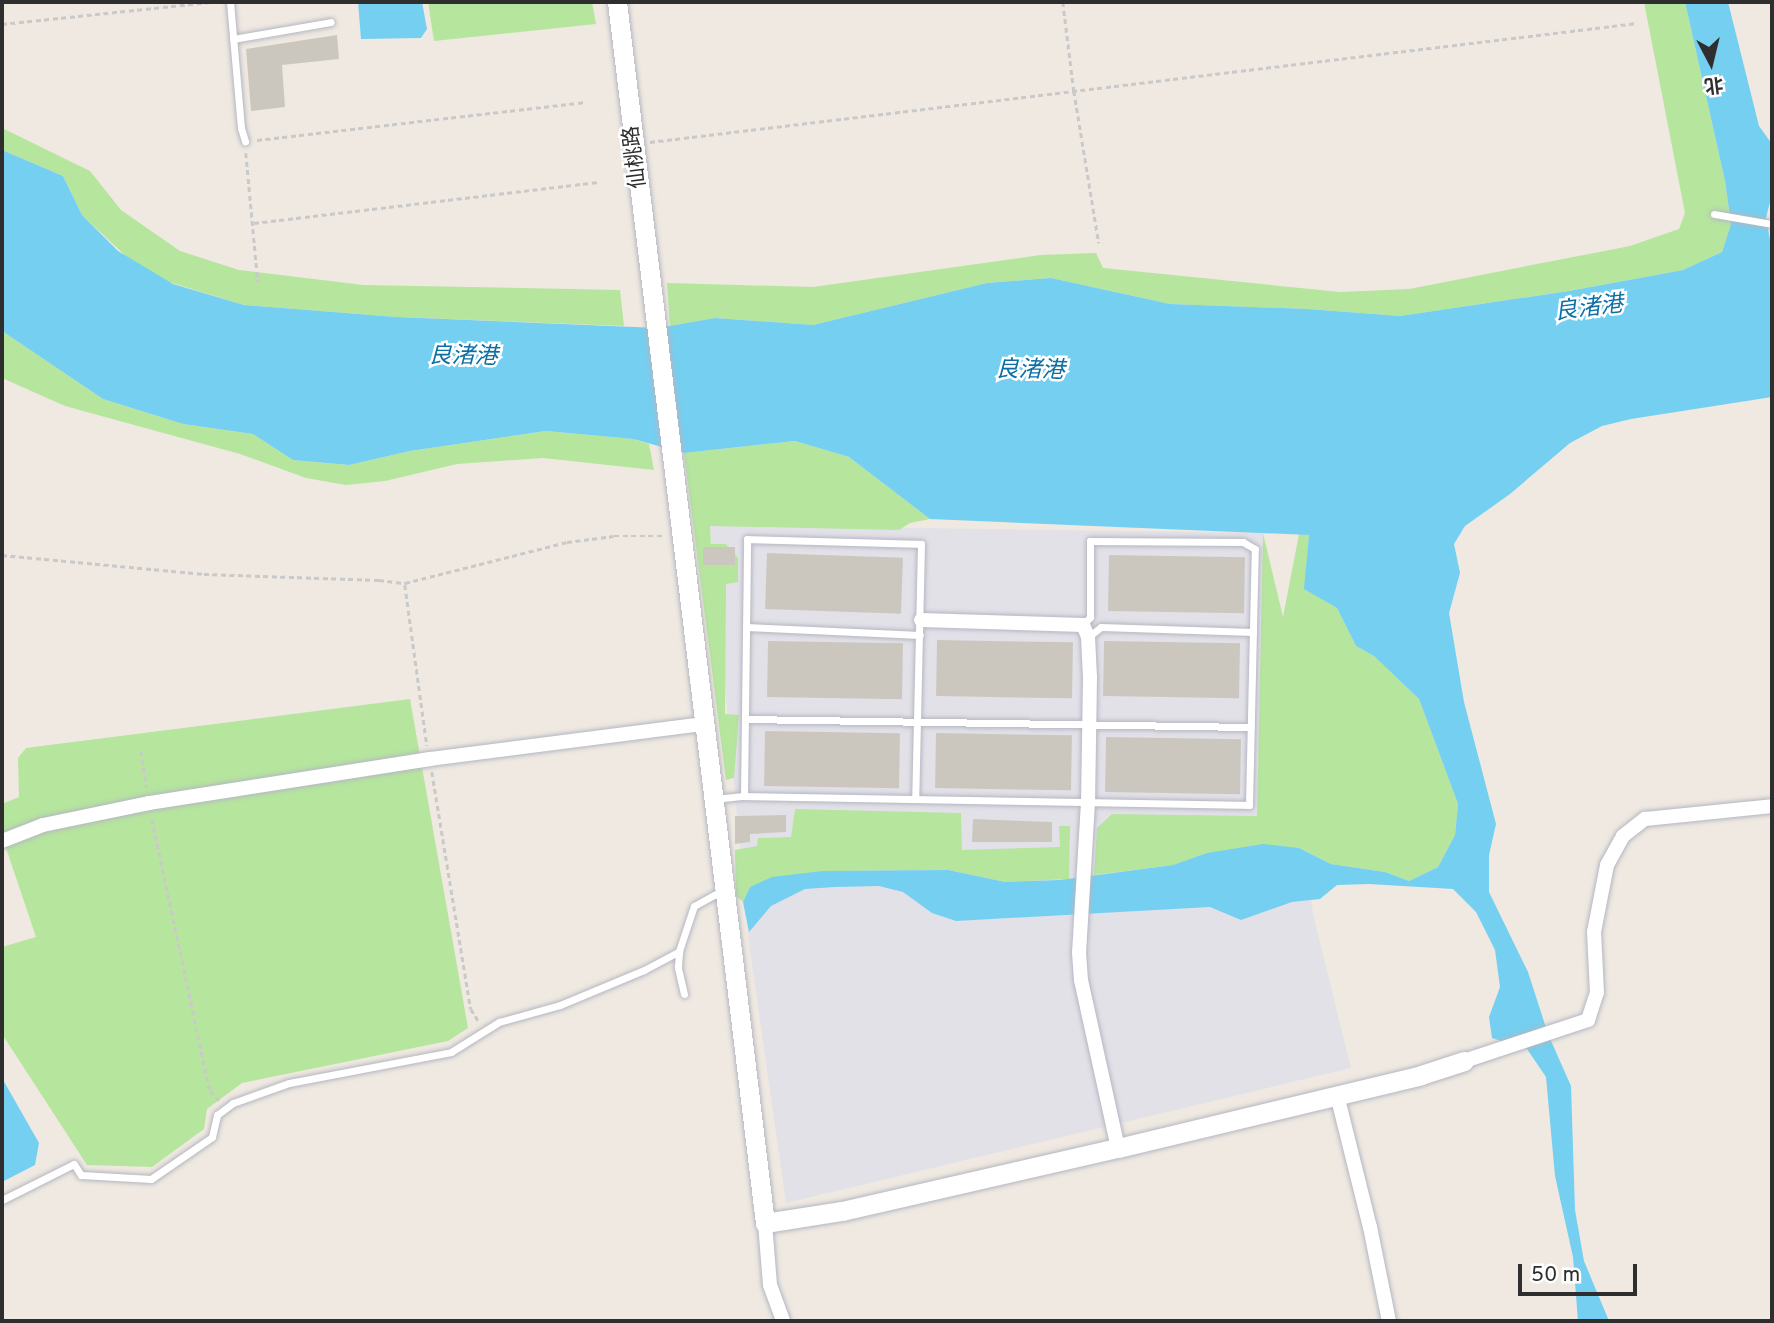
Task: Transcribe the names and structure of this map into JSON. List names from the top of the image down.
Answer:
{
  "streets": {
    "street": ["仙桃路"]
  },
  "water": ["良渚港"],
  "scale_bar": "50 m",
  "north": "bottom"
}
